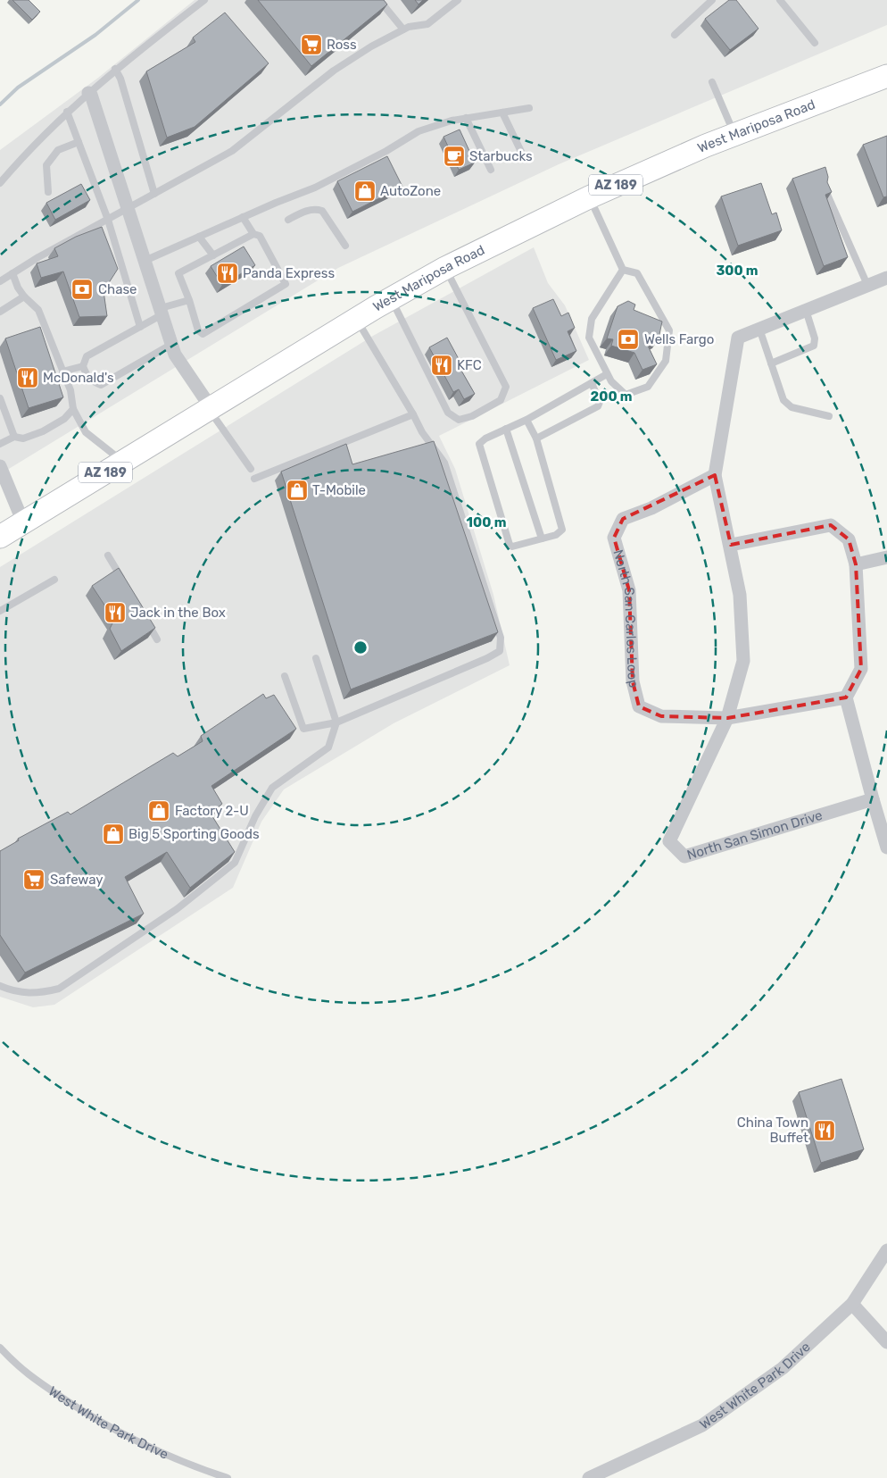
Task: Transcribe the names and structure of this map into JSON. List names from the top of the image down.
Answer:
{
  "streets": {
    "main road": ["West Mariposa Road", "AZ 189"],
    "street": ["North San Carlos Loop", "North San Simon Drive", "West White Park Drive"]
  },
  "crossings": [
    ["North San Carlos Loop", "North San Simon Drive"]
  ],
  "places": {
    "supermarket": ["Ross", "Safeway"],
    "cafe": ["Starbucks"],
    "shop": [
      "AutoZone",
      "T-Mobile",
      "Factory 2-U",
      "Big 5 Sporting Goods"
    ],
    "restaurant": [
      "Panda Express",
      "KFC",
      "McDonald's",
      "Jack in the Box",
      "China Town Buffet"
    ],
    "bank": ["Chase", "Wells Fargo"]
  },
  "rings": ["300 m", "200 m", "100 m"]
}
